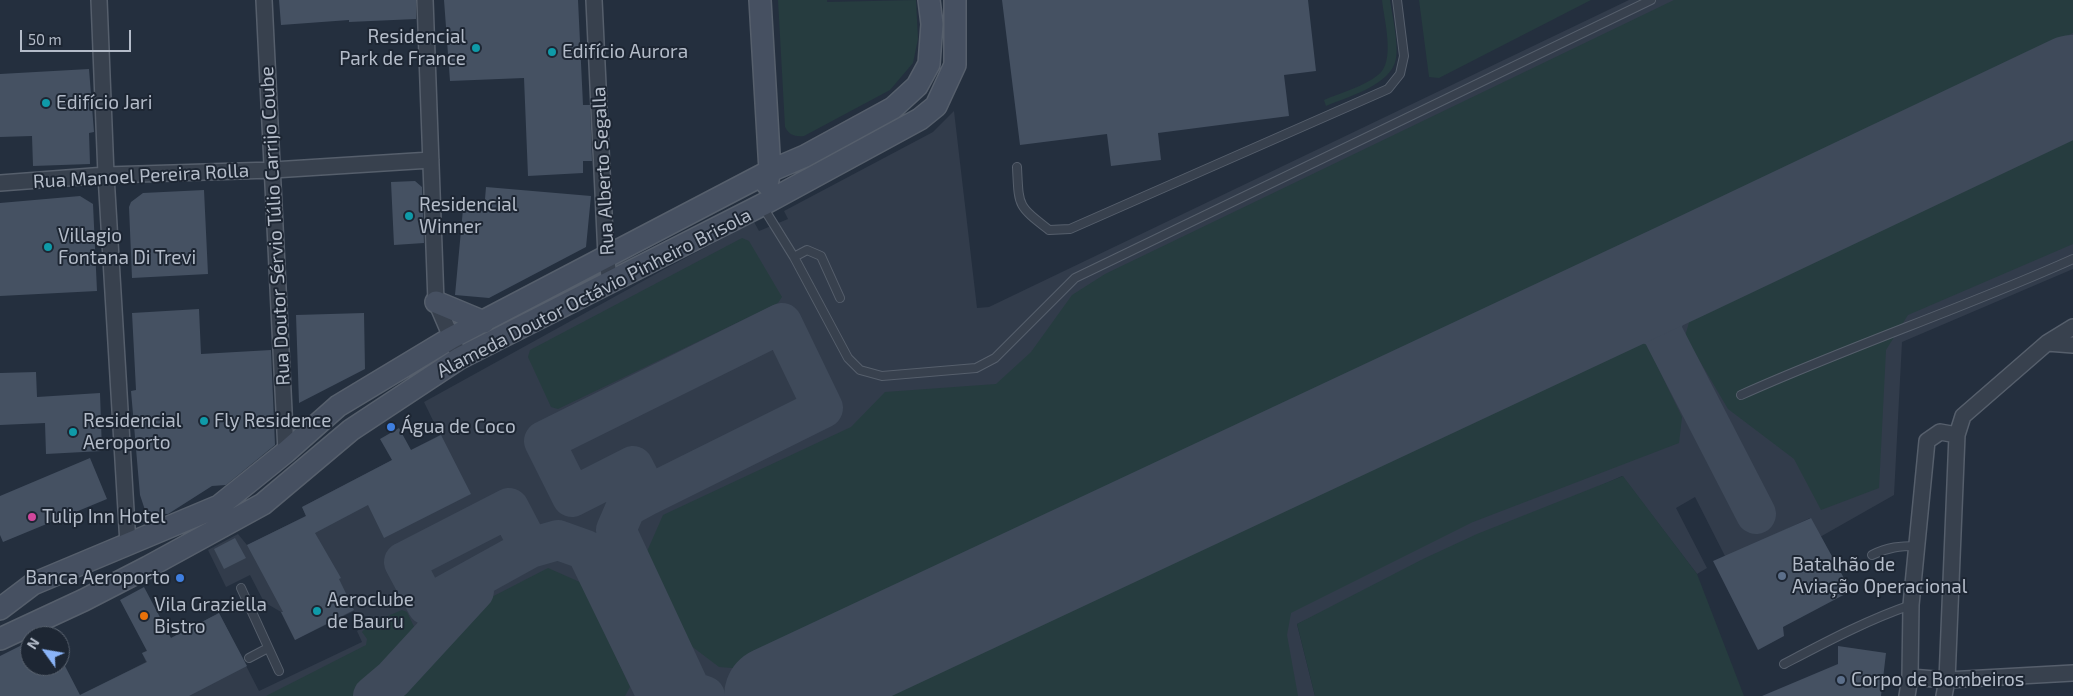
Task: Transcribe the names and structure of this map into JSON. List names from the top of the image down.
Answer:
{
  "streets": {
    "street": [
      "Rua Alberto Segalla",
      "Rua Manoel Pereira Rolla",
      "Rua Doutor Sérvio Túlio Carrijo Coube",
      "Alameda Doutor Octávio Pinheiro Brisola"
    ]
  },
  "crossings": [
    ["Rua Alberto Segalla", "Alameda Doutor Octávio Pinheiro Brisola"],
    ["Rua Manoel Pereira Rolla", "Rua Doutor Sérvio Túlio Carrijo Coube"],
    ["Rua Doutor Sérvio Túlio Carrijo Coube", "Alameda Doutor Octávio Pinheiro Brisola"]
  ],
  "places": [
    "Residencial Park de France",
    "Edifício Aurora",
    "Edifício Jari",
    "Residencial Winner",
    "Villagio Fontana Di Trevi",
    "Fly Residence",
    "Água de Coco",
    "Residencial Aeroporto",
    "Tulip Inn Hotel",
    "Batalhão de Aviação Operacional",
    "Banca Aeroporto",
    "Aeroclube de Bauru",
    "Vila Graziella Bistro",
    "Corpo de Bombeiros"
  ],
  "scale_bar": "50 m",
  "north": "top left"
}
